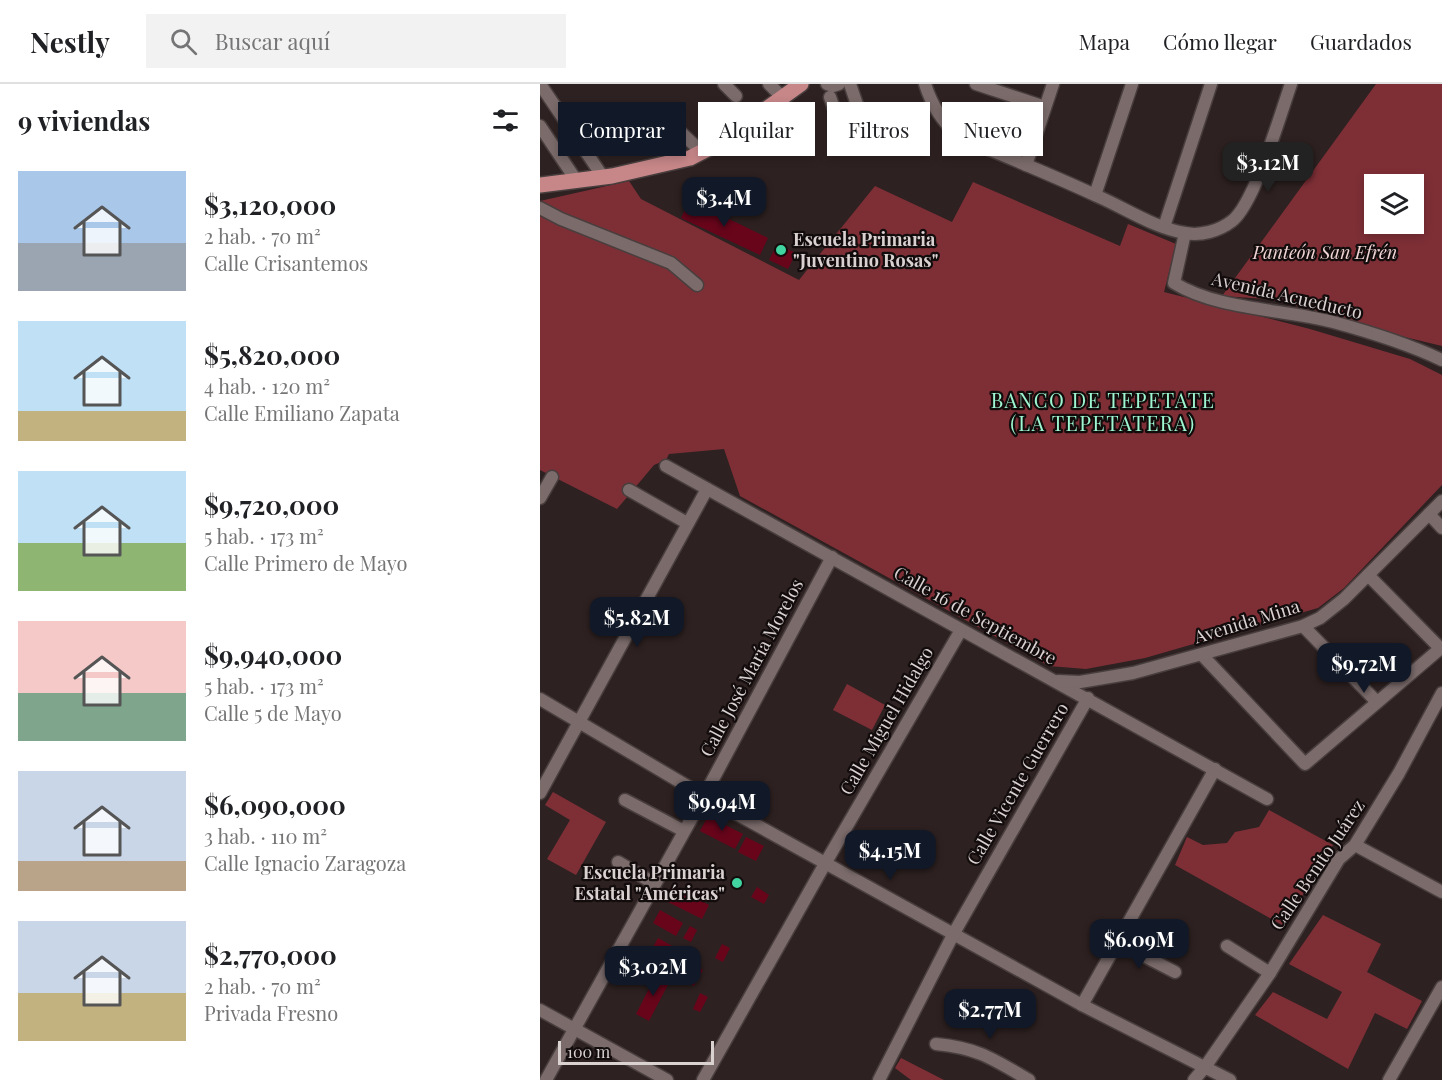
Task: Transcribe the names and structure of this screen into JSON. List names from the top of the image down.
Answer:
{
  "streets": {
    "street": [
      "Avenida Acueducto",
      "Calle 16 de Septiembre",
      "Avenida Mina",
      "Calle José María Morelos",
      "Calle Miguel Hidalgo",
      "Calle Vicente Guerrero",
      "Calle Benito Juárez"
    ]
  },
  "crossings": [
    ["Calle 16 de Septiembre", "Avenida Mina"],
    ["Calle 16 de Septiembre", "Calle José María Morelos"],
    ["Calle 16 de Septiembre", "Calle Miguel Hidalgo"],
    ["Calle 16 de Septiembre", "Calle Vicente Guerrero"]
  ],
  "districts": ["BANCO DE TEPETATE (LA TEPETATERA)"],
  "parks": ["Panteón San Efrén"],
  "places": ["Escuela Primaria \"Juventino Rosas\"", "Escuela Primaria Estatal \"Américas\""],
  "scale_bar": "100 m",
  "page": {
    "header": "Nestly",
    "search": "Buscar aquí",
    "nav": ["Mapa", "Cómo llegar", "Guardados"],
    "heading": "9 viviendas",
    "chip": [
      "Comprar",
      "Alquilar",
      "Filtros",
      "Nuevo"
    ],
    "price": [
      "$3.12M",
      "$3.4M",
      "$5.82M",
      "$9.72M",
      "$9.94M",
      "$4.15M",
      "$6.09M",
      "$3.02M",
      "$2.77M"
    ],
    "list": [
      {
        "name": "$3,120,000",
        "note": "2 hab. · 70 m² · Calle Crisantemos"
      },
      {
        "name": "$5,820,000",
        "note": "4 hab. · 120 m² · Calle Emiliano Zapata"
      },
      {
        "name": "$9,720,000",
        "note": "5 hab. · 173 m² · Calle Primero de Mayo"
      },
      {
        "name": "$9,940,000",
        "note": "5 hab. · 173 m² · Calle 5 de Mayo"
      },
      {
        "name": "$6,090,000",
        "note": "3 hab. · 110 m² · Calle Ignacio Zaragoza"
      },
      {
        "name": "$2,770,000",
        "note": "2 hab. · 70 m² · Privada Fresno"
      }
    ],
    "scale": "100 m"
  }
}
